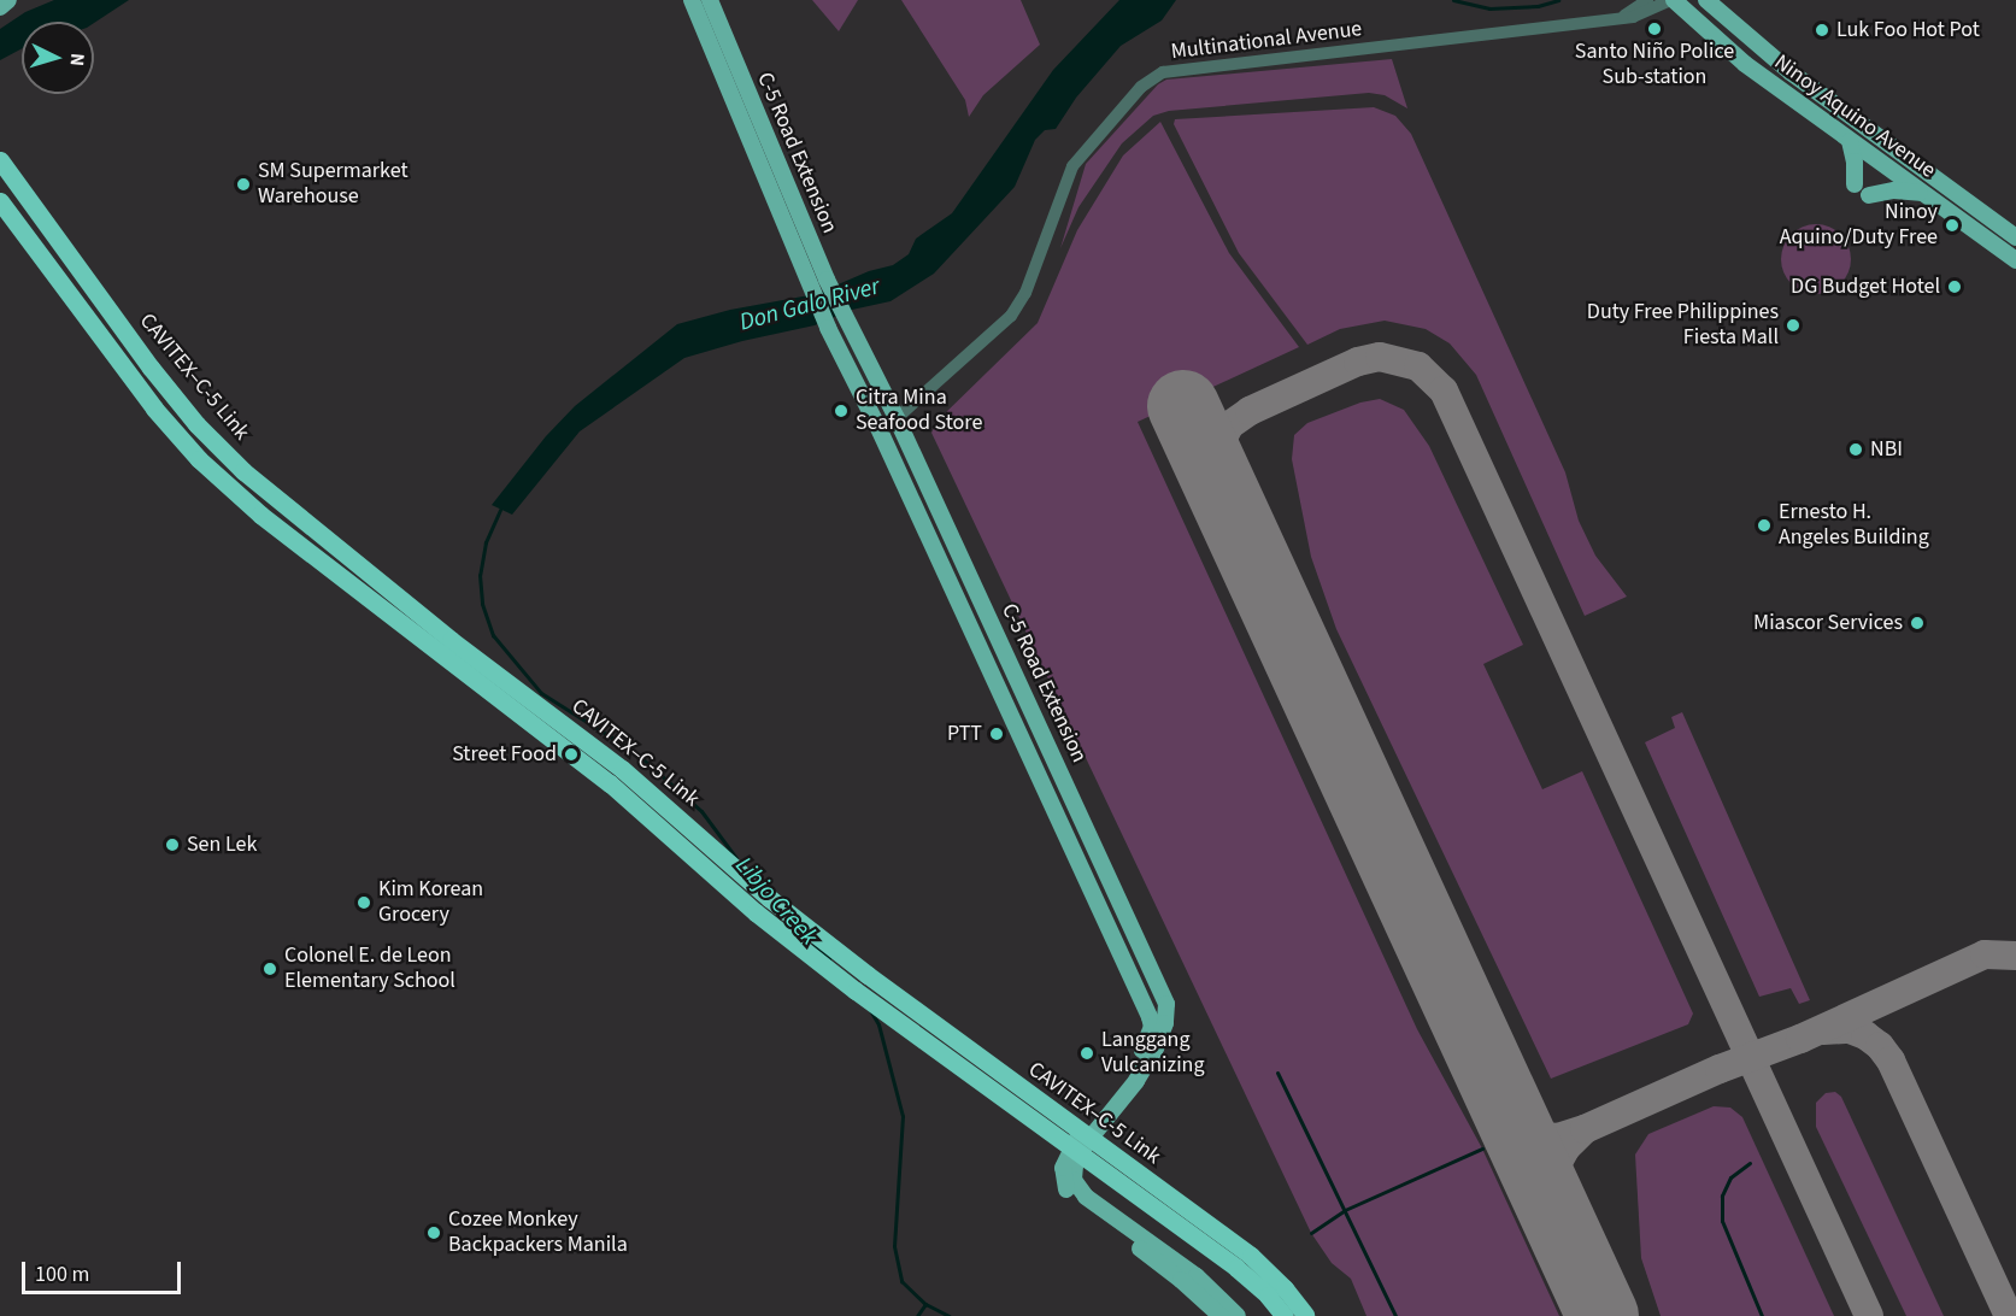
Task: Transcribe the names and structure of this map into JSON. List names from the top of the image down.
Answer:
{
  "streets": {
    "highway": ["CAVITEX–C-5 Link"],
    "main road": ["Ninoy Aquino Avenue", "C-5 Road Extension"],
    "street": ["Multinational Avenue"]
  },
  "crossings": [
    ["Multinational Avenue", "Ninoy Aquino Avenue"],
    ["Multinational Avenue", "C-5 Road Extension"]
  ],
  "water": ["Don Galo River", "Libjo Creek"],
  "places": [
    "Santo Niño Police Sub-station",
    "Luk Foo Hot Pot",
    "SM Supermarket Warehouse",
    "Ninoy Aquino/Duty Free",
    "DG Budget Hotel",
    "Duty Free Philippines Fiesta Mall",
    "Citra Mina Seafood Store",
    "NBI",
    "Ernesto H. Angeles Building",
    "Miascor Services",
    "PTT",
    "Street Food",
    "Sen Lek",
    "Kim Korean Grocery",
    "Colonel E. de Leon Elementary School",
    "Langgang Vulcanizing",
    "Cozee Monkey Backpackers Manila"
  ],
  "scale_bar": "100 m",
  "north": "right"
}
